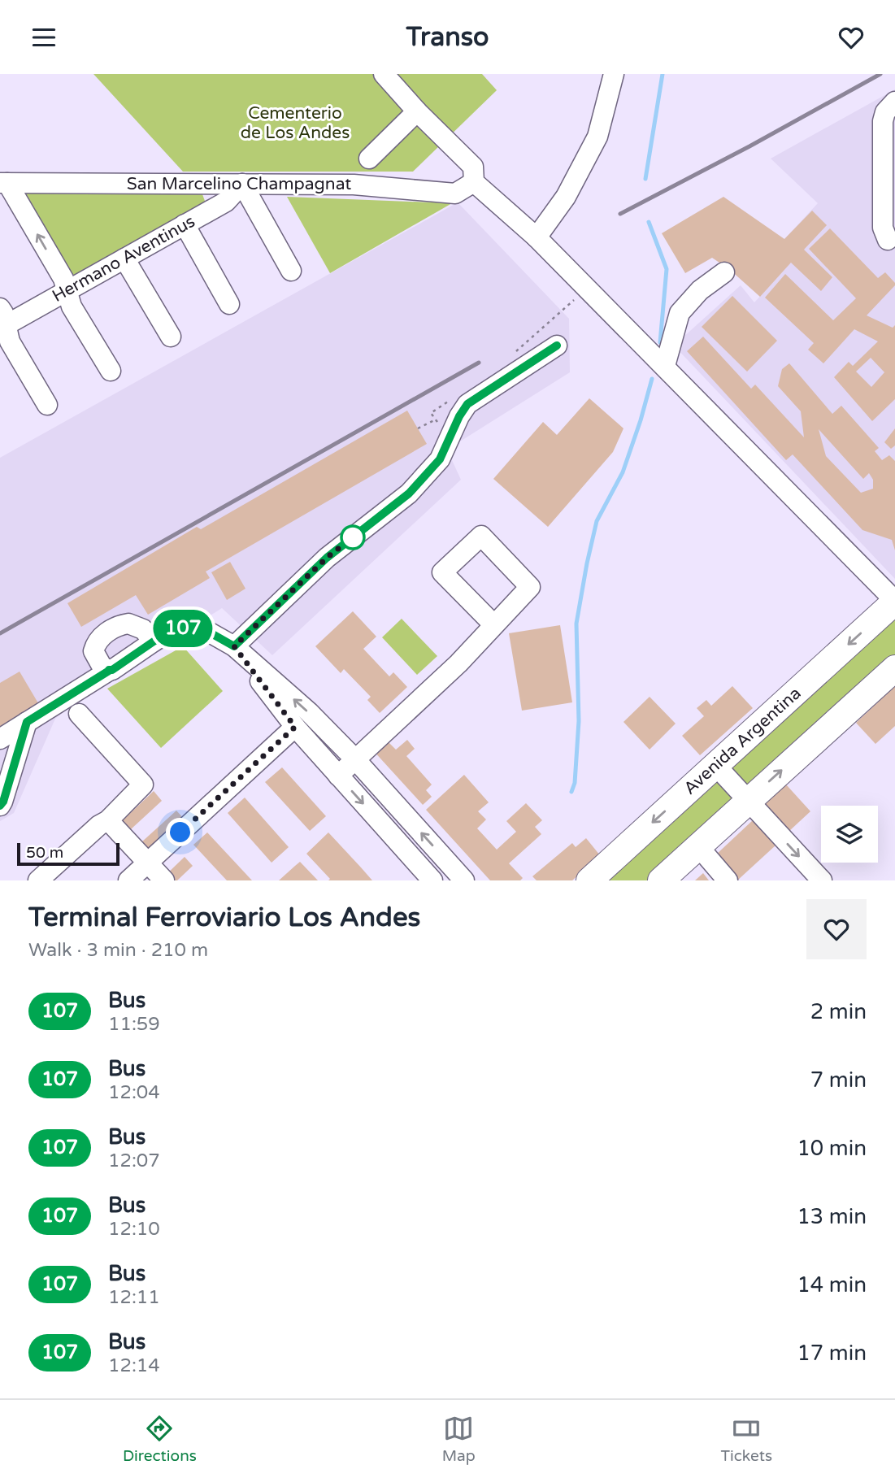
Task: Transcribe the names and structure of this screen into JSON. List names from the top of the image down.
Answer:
{
  "streets": {
    "main road": ["Avenida Argentina"],
    "street": ["San Marcelino Champagnat", "Hermano Aventinus"]
  },
  "crossings": [
    ["San Marcelino Champagnat", "Hermano Aventinus"]
  ],
  "parks": ["Cementerio de Los Andes"],
  "lines": ["bus line 107"],
  "scale_bar": "50 m",
  "page": {
    "header": "Transo",
    "on_map": "107",
    "scale": "50 m",
    "heading": ["Terminal Ferroviario Los Andes", "Walk · 3 min · 210 m"],
    "list": [
      {
        "mark": "107",
        "name": "Bus",
        "note": "11:59",
        "value": "2 min"
      },
      {
        "mark": "107",
        "name": "Bus",
        "note": "12:04",
        "value": "7 min"
      },
      {
        "mark": "107",
        "name": "Bus",
        "note": "12:07",
        "value": "10 min"
      },
      {
        "mark": "107",
        "name": "Bus",
        "note": "12:10",
        "value": "13 min"
      },
      {
        "mark": "107",
        "name": "Bus",
        "note": "12:11",
        "value": "14 min"
      },
      {
        "mark": "107",
        "name": "Bus",
        "note": "12:14",
        "value": "17 min"
      }
    ],
    "tabs": ["Directions", "Map", "Tickets"]
  }
}
